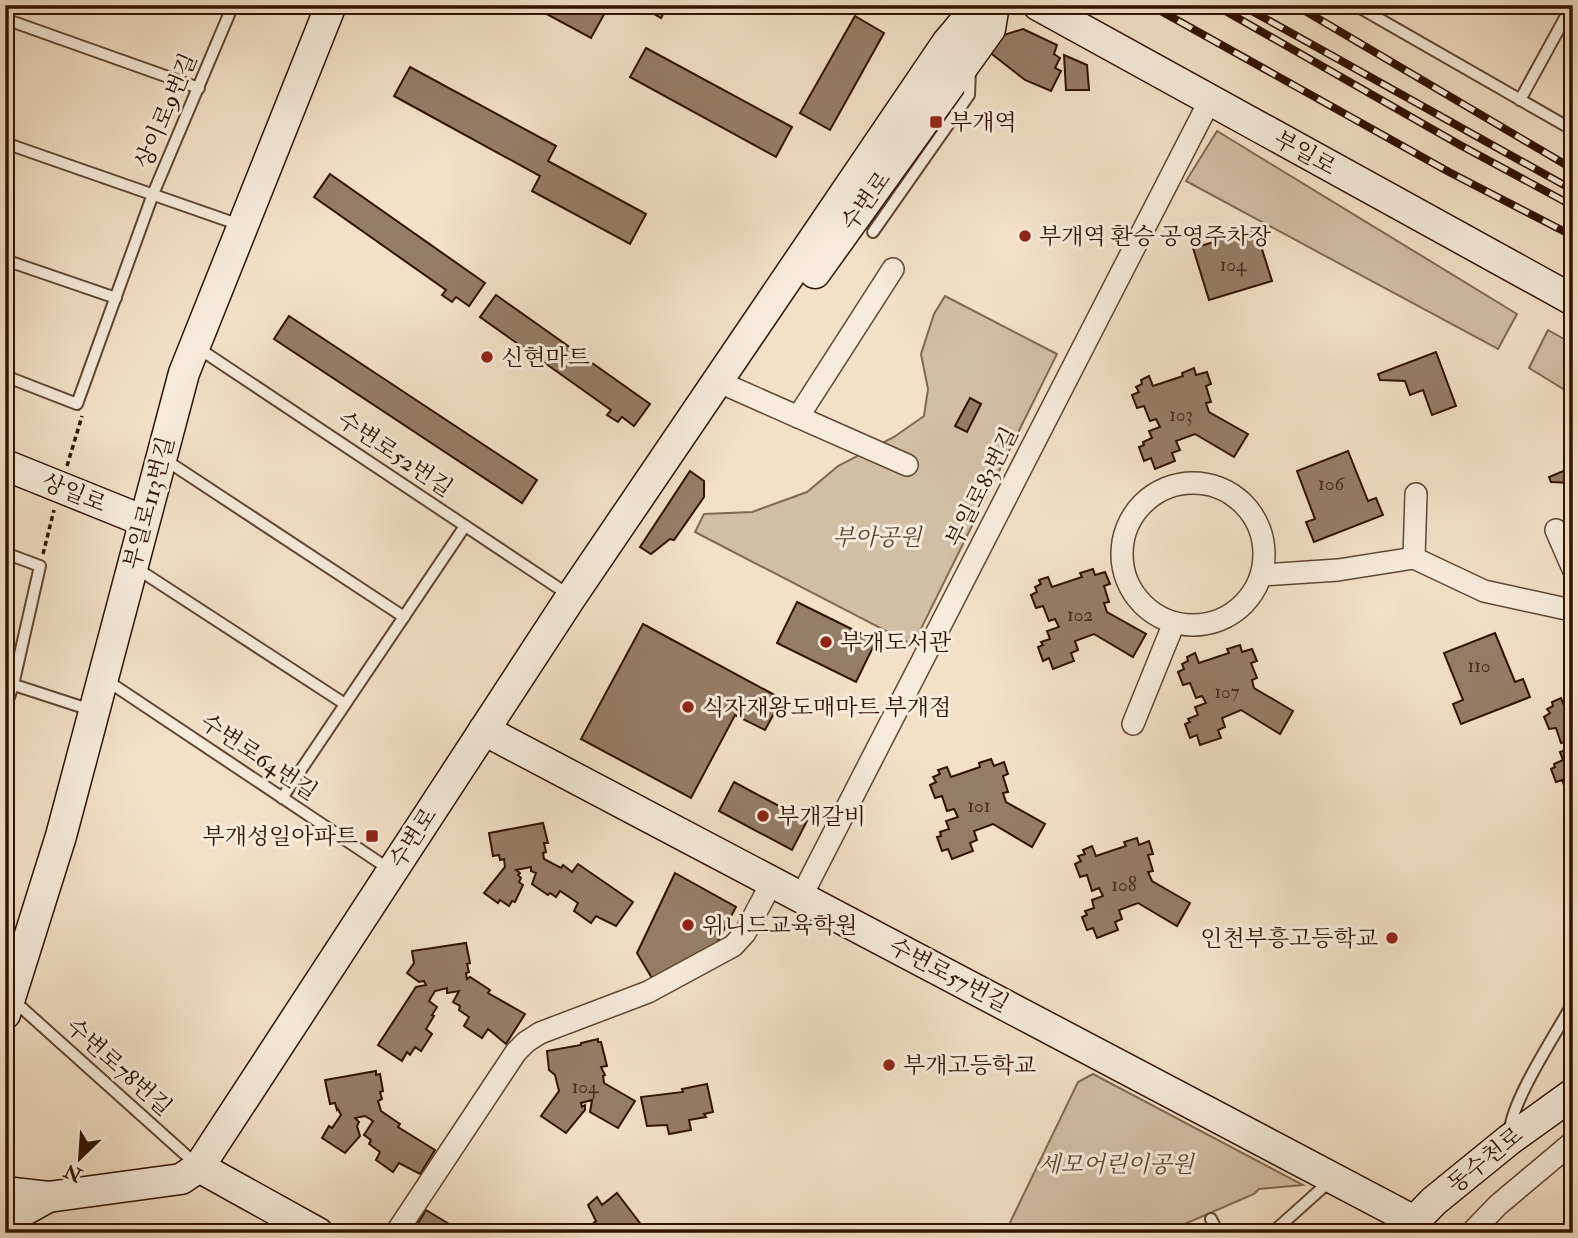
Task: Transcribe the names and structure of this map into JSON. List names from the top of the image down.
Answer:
{
  "streets": {
    "street": [
      "부일로",
      "수변로",
      "부일로83번길",
      "상일로",
      "부일로113번길",
      "수변로57번길",
      "동수천로"
    ],
    "lane": [
      "상이로9번길",
      "수변로52번길",
      "수변로64번길",
      "수변로78번길"
    ]
  },
  "crossings": [
    ["부일로", "부일로83번길"],
    ["수변로", "수변로52번길"],
    ["수변로", "수변로64번길"],
    ["수변로", "수변로57번길"],
    ["수변로", "수변로78번길"],
    ["수변로52번길", "부일로113번길"],
    ["부일로83번길", "수변로57번길"],
    ["상일로", "부일로113번길"],
    ["부일로113번길", "수변로64번길"],
    ["부일로113번길", "수변로78번길"],
    ["수변로57번길", "동수천로"]
  ],
  "parks": ["부아공원", "세모어린이공원"],
  "places": {
    "transit": ["부개역", "부개성일아파트"],
    "other": [
      "부개역 환승 공영주차장",
      "신현마트",
      "부개도서관",
      "식자재왕도매마트 부개점",
      "부개갈비",
      "위니드교육학원",
      "인천부흥고등학교",
      "부개고등학교"
    ]
  },
  "house_numbers": [
    "104",
    "103",
    "106",
    "102",
    "110",
    "107",
    "101",
    "108",
    "104"
  ],
  "north": "bottom left"
}
